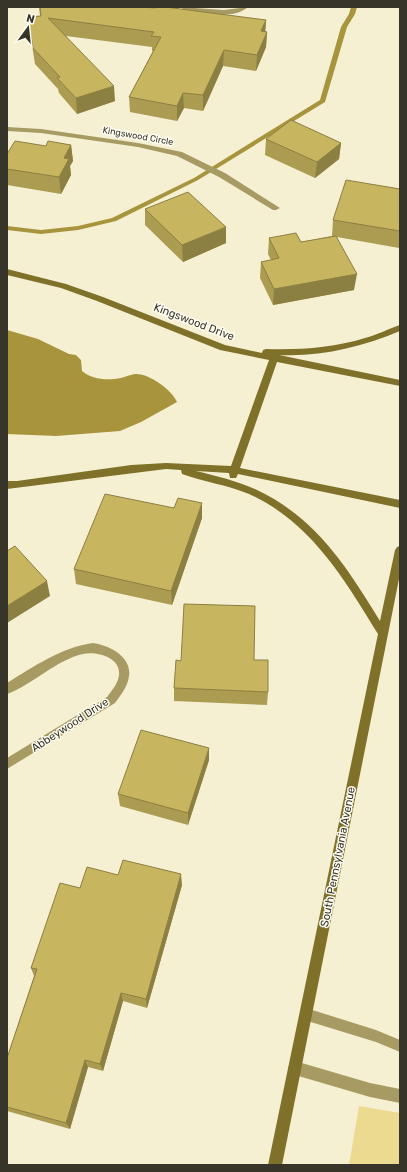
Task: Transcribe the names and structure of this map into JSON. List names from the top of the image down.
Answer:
{
  "streets": {
    "main road": ["Kingswood Drive", "South Pennsylvania Avenue"],
    "street": ["Kingswood Circle", "Abbeywood Drive"]
  },
  "north": "top"
}
